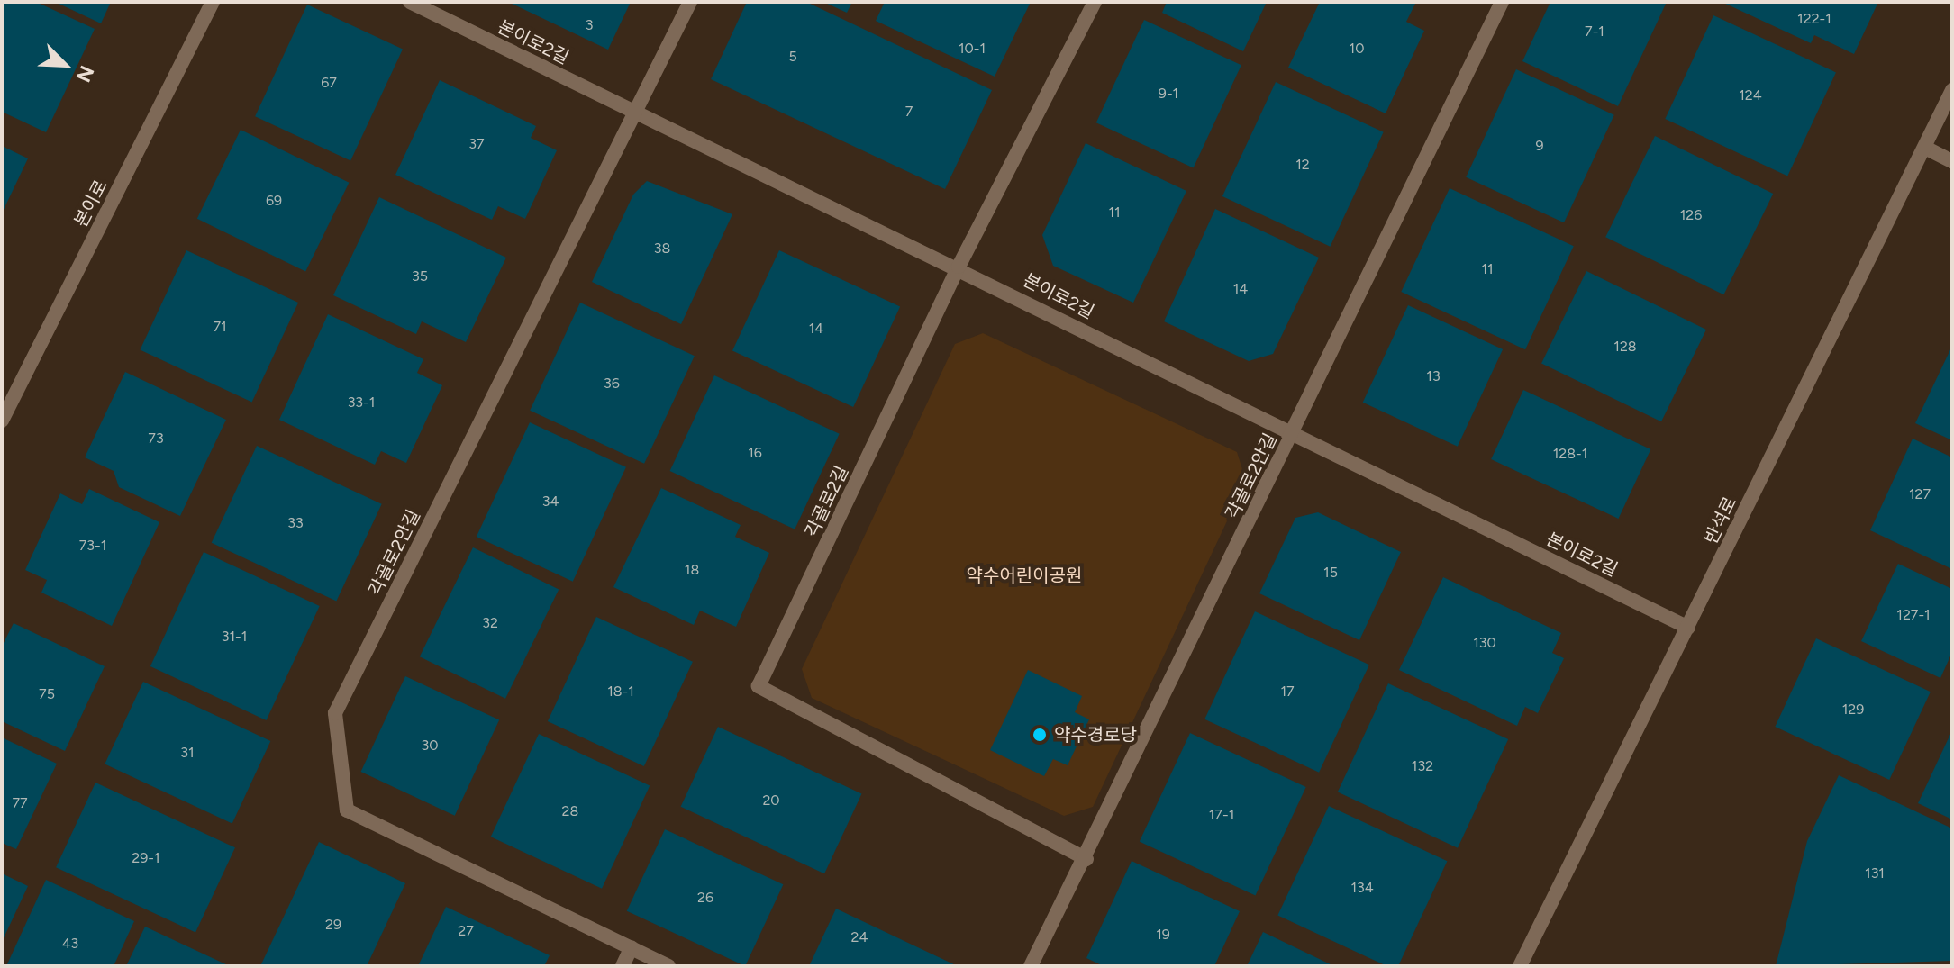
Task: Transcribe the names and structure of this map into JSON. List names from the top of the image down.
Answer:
{
  "streets": {
    "street": [
      "본이로2길",
      "본이로",
      "각골로2안길",
      "각골로2길",
      "반석로"
    ]
  },
  "crossings": [
    ["본이로2길", "각골로2안길"],
    ["본이로2길", "각골로2길"],
    ["본이로2길", "반석로"],
    ["각골로2안길", "각골로2길"]
  ],
  "parks": ["약수어린이공원"],
  "places": ["약수경로당"],
  "house_numbers": [
    "122-1",
    "3",
    "7-1",
    "10-1",
    "10",
    "5",
    "67",
    "9-1",
    "124",
    "7",
    "37",
    "9",
    "12",
    "69",
    "11",
    "126",
    "38",
    "11",
    "35",
    "14",
    "71",
    "14",
    "128",
    "13",
    "36",
    "33-1",
    "73",
    "16",
    "128-1",
    "127",
    "34",
    "33",
    "73-1",
    "18",
    "15",
    "127-1",
    "32",
    "31-1",
    "130",
    "18-1",
    "17",
    "75",
    "129",
    "30",
    "31",
    "132",
    "20",
    "77",
    "28",
    "17-1",
    "29-1",
    "131",
    "134",
    "26",
    "29",
    "27",
    "19",
    "24",
    "43"
  ],
  "north": "bottom right"
}
